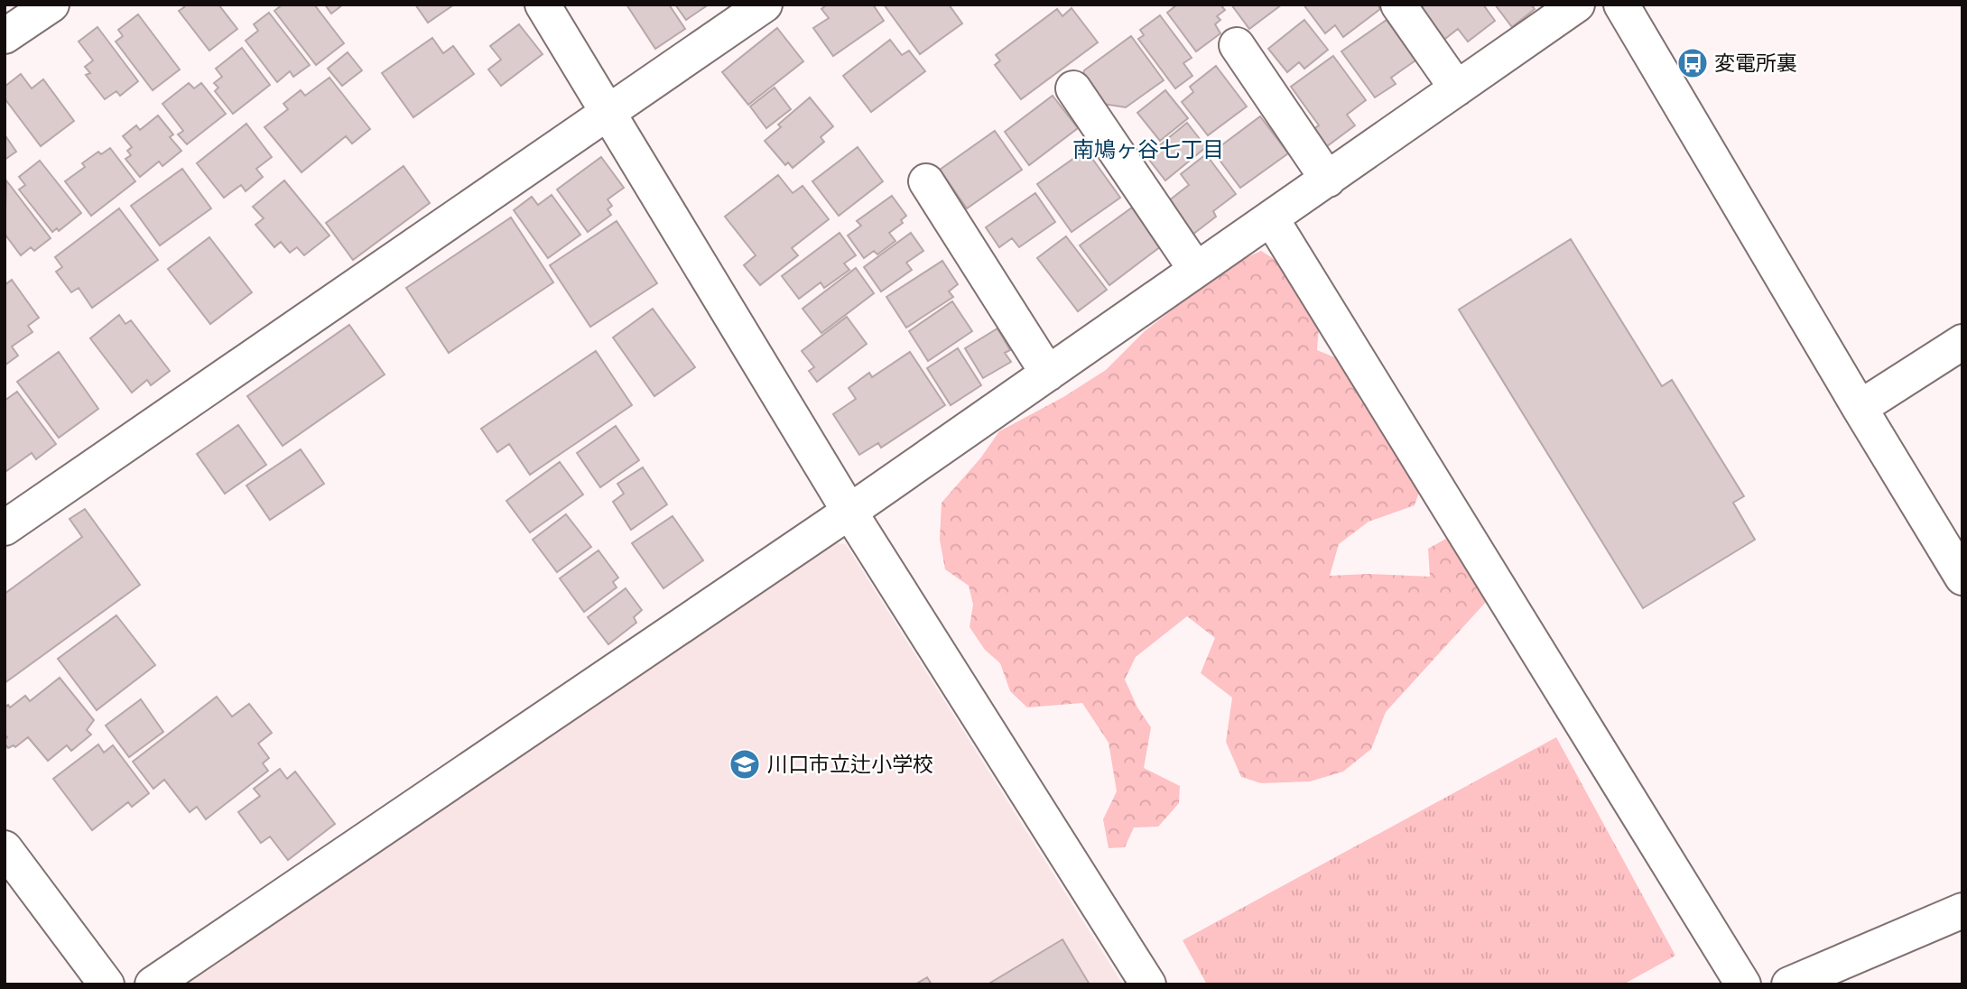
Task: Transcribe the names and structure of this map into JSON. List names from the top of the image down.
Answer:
{
  "districts": ["南鳩ヶ谷七丁目"],
  "places": {
    "bus stop": ["変電所裏"],
    "school or university": ["川口市立辻小学校"]
  }
}
